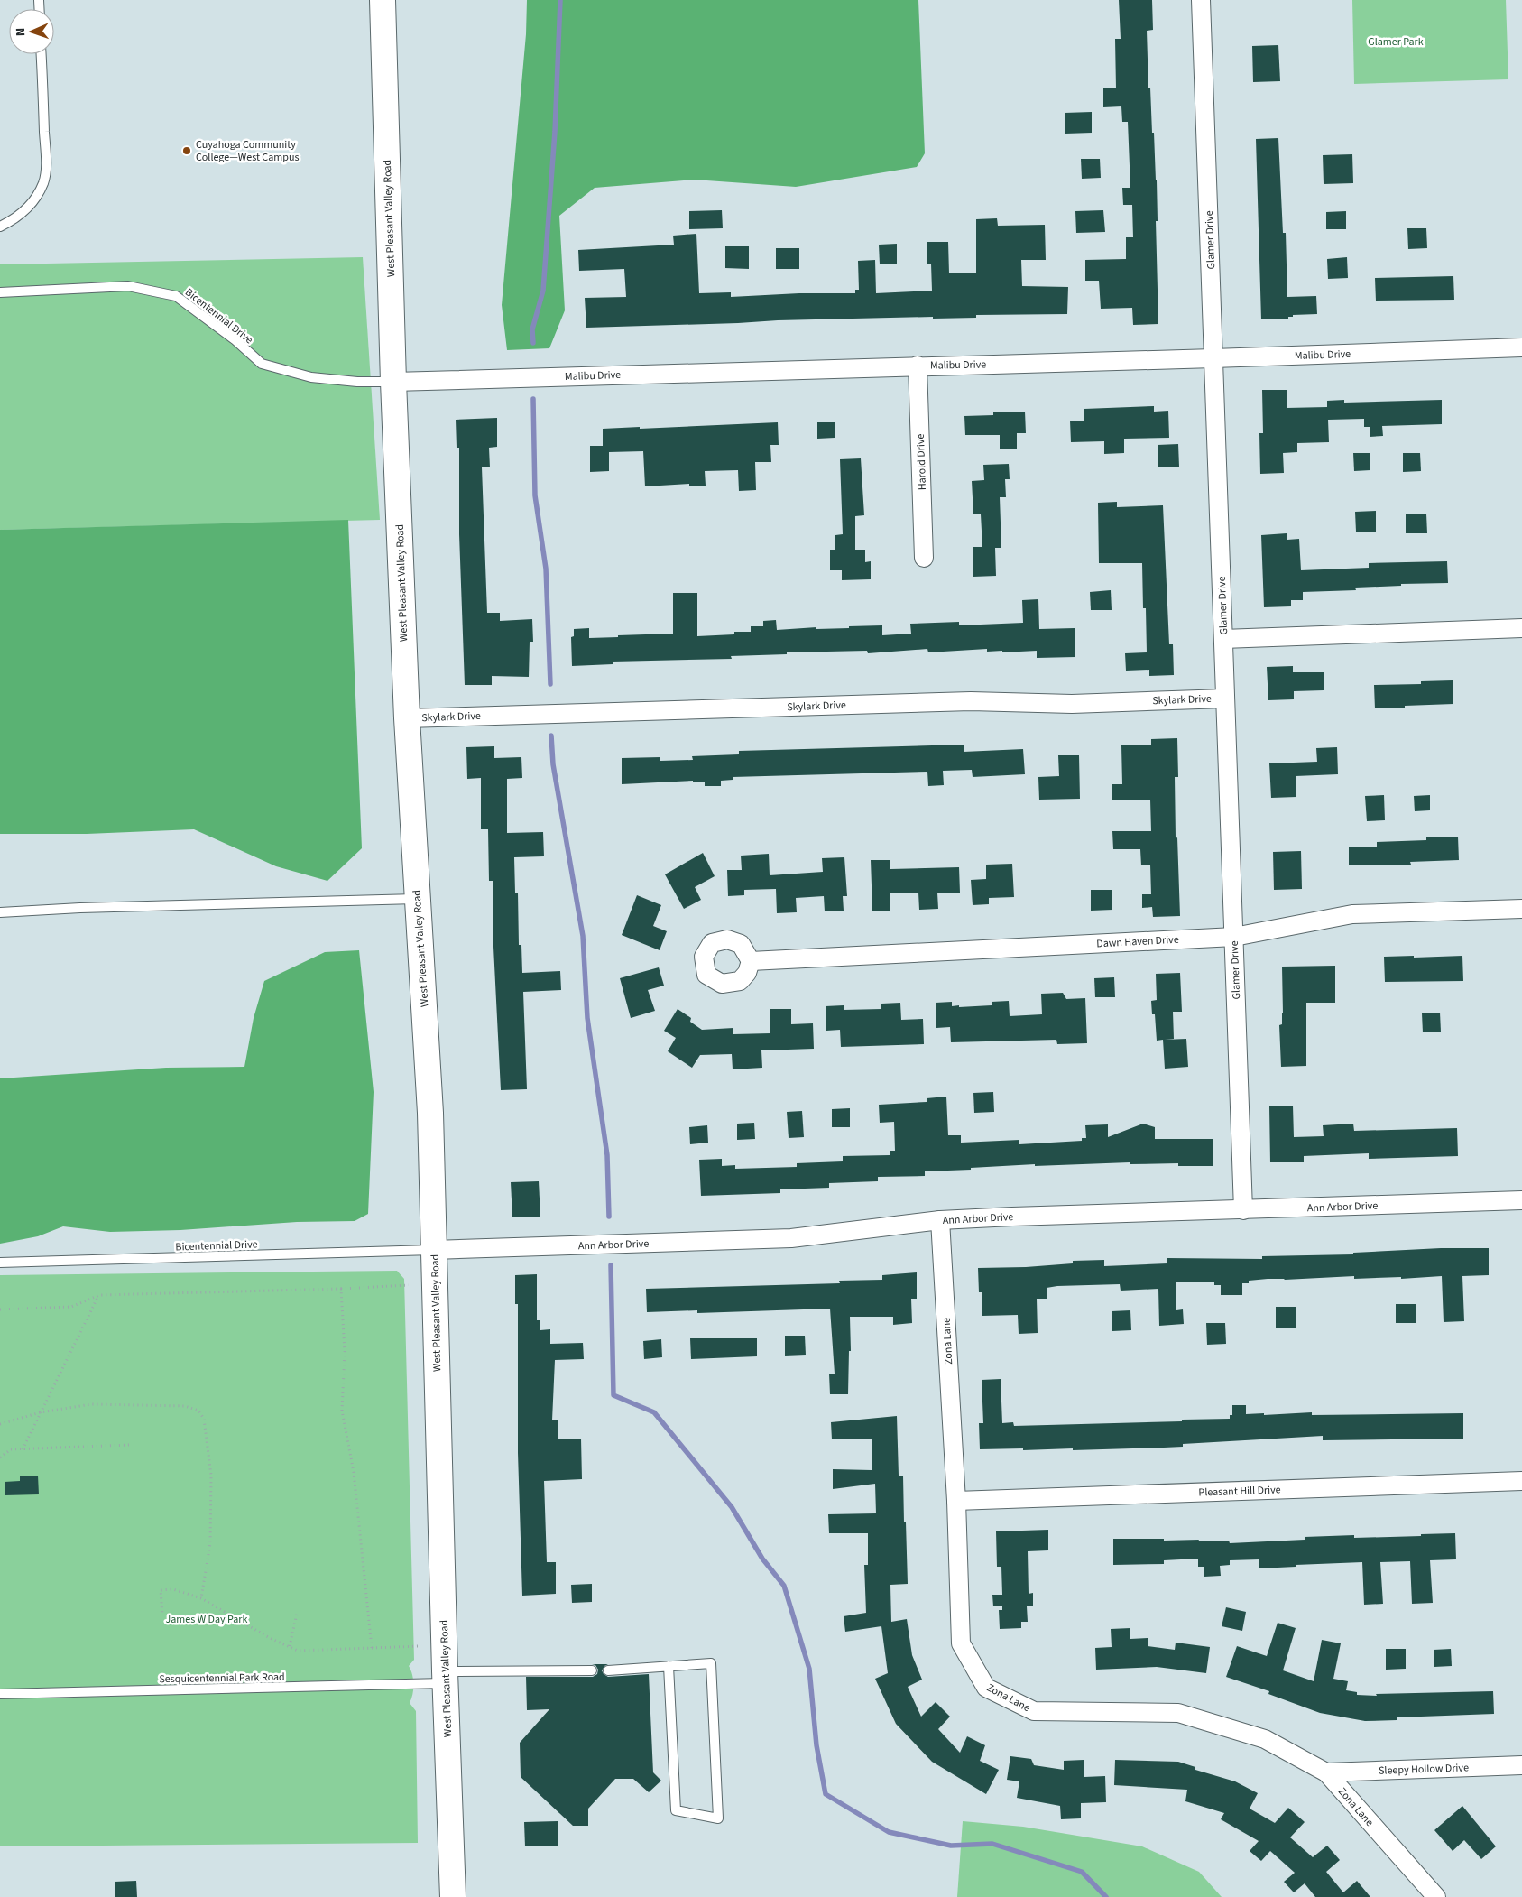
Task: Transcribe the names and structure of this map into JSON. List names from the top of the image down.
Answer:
{
  "streets": {
    "main road": ["West Pleasant Valley Road"],
    "street": [
      "Glamer Drive",
      "Malibu Drive",
      "Harold Drive",
      "Skylark Drive",
      "Dawn Haven Drive",
      "Ann Arbor Drive",
      "Zona Lane",
      "Pleasant Hill Drive",
      "Sleepy Hollow Drive"
    ],
    "lane": ["Bicentennial Drive", "Sesquicentennial Park Road"]
  },
  "crossings": [
    ["West Pleasant Valley Road", "Bicentennial Drive"],
    ["West Pleasant Valley Road", "Malibu Drive"],
    ["West Pleasant Valley Road", "Skylark Drive"],
    ["West Pleasant Valley Road", "Ann Arbor Drive"],
    ["West Pleasant Valley Road", "Sesquicentennial Park Road"],
    ["Glamer Drive", "Malibu Drive"],
    ["Glamer Drive", "Skylark Drive"],
    ["Glamer Drive", "Dawn Haven Drive"],
    ["Glamer Drive", "Ann Arbor Drive"],
    ["Bicentennial Drive", "Malibu Drive"],
    ["Bicentennial Drive", "Ann Arbor Drive"],
    ["Malibu Drive", "Harold Drive"],
    ["Ann Arbor Drive", "Zona Lane"],
    ["Zona Lane", "Pleasant Hill Drive"],
    ["Zona Lane", "Sleepy Hollow Drive"]
  ],
  "parks": ["Glamer Park", "James W Day Park"],
  "places": ["Cuyahoga Community College—West Campus"],
  "north": "left"
}
